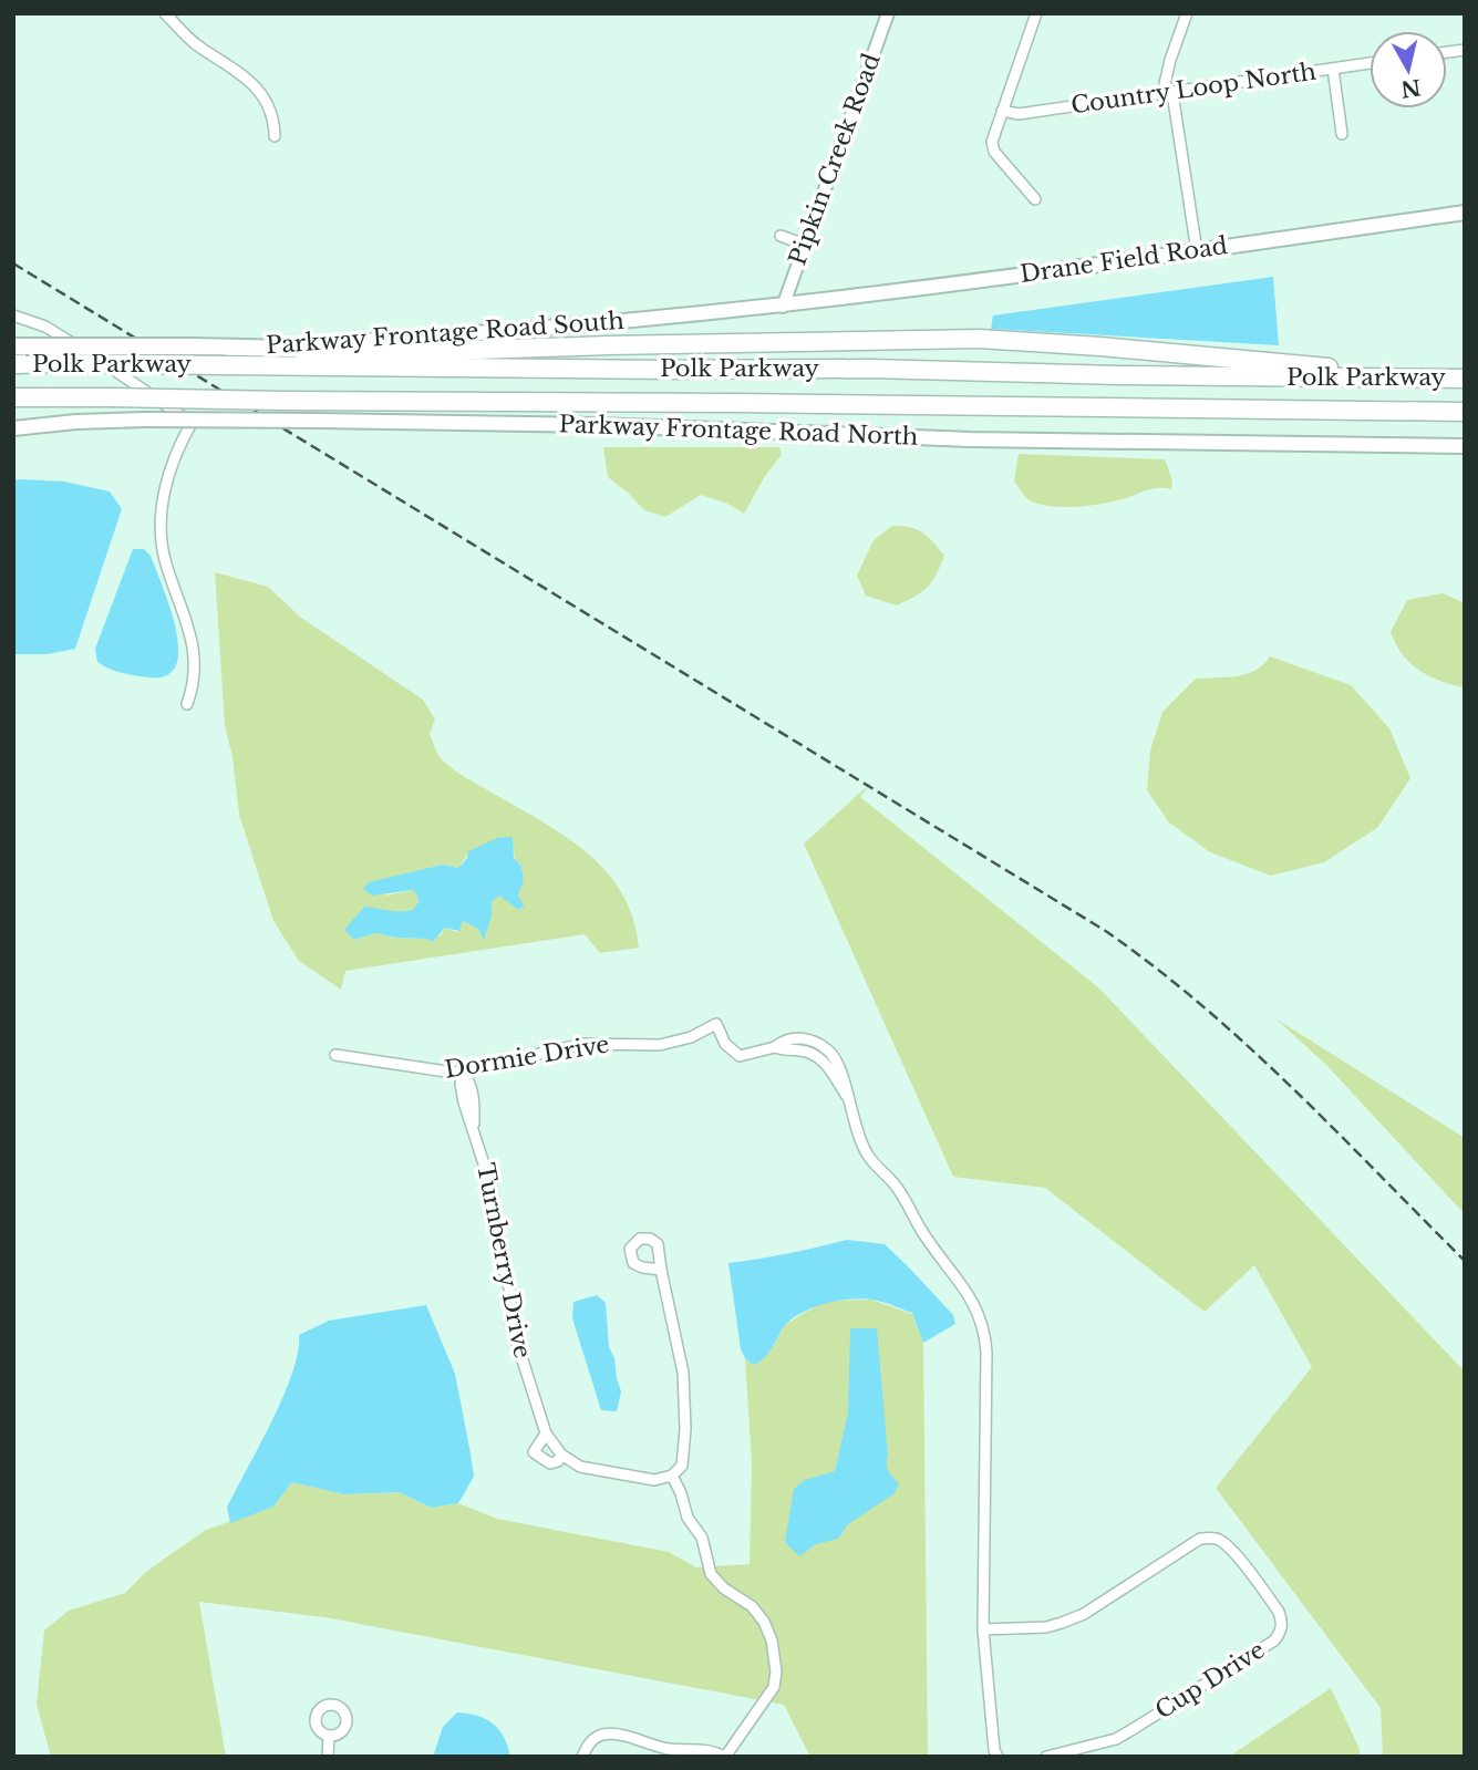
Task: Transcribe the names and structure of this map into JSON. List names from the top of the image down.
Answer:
{
  "streets": {
    "highway": ["Polk Parkway"],
    "main road": ["Drane Field Road", "Parkway Frontage Road South", "Parkway Frontage Road North"],
    "street": [
      "Country Loop North",
      "Pipkin Creek Road",
      "Dormie Drive",
      "Turnberry Drive",
      "Cup Drive"
    ]
  },
  "crossings": [
    ["Pipkin Creek Road", "Drane Field Road"],
    ["Pipkin Creek Road", "Parkway Frontage Road South"],
    ["Drane Field Road", "Parkway Frontage Road South"],
    ["Dormie Drive", "Turnberry Drive"]
  ],
  "north": "bottom"
}
